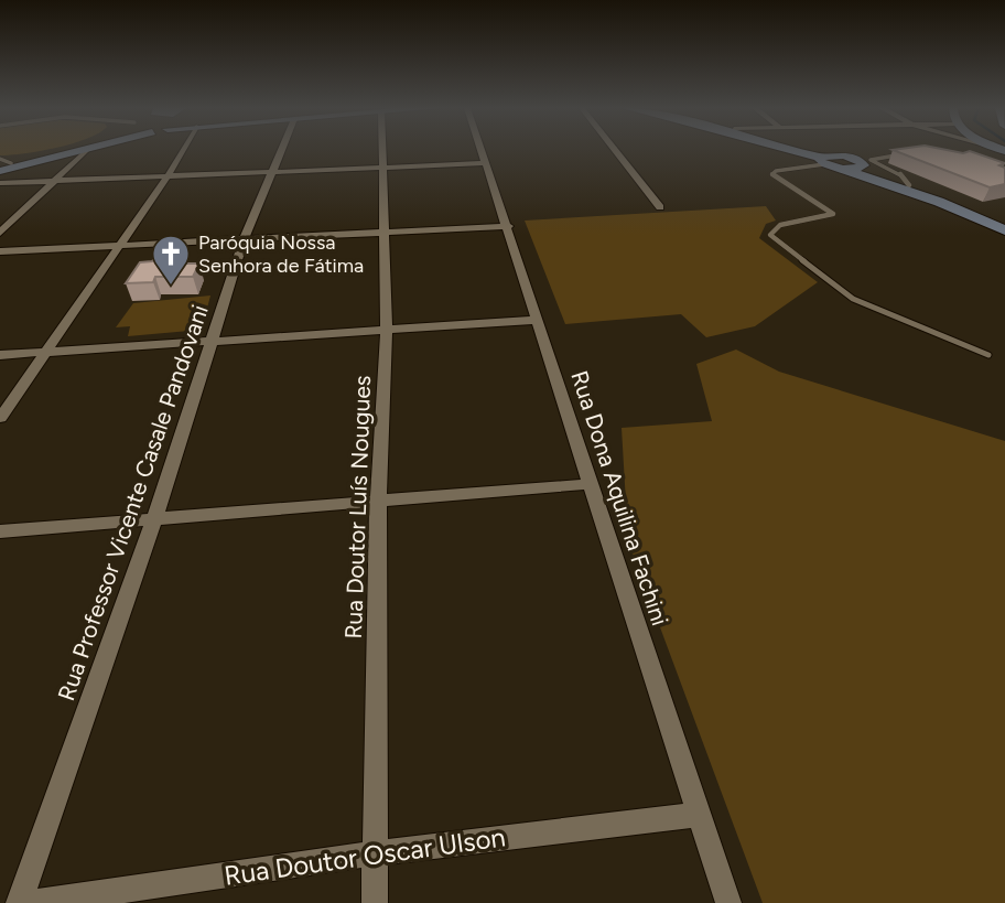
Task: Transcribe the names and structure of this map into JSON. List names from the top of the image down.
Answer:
{
  "streets": {
    "street": [
      "Rua Dona Aquilina Fachini",
      "Rua Professor Vicente Casale Pandovani",
      "Rua Doutor Luís Nougues",
      "Rua Doutor Oscar Ulson"
    ]
  },
  "crossings": [
    ["Rua Dona Aquilina Fachini", "Rua Doutor Oscar Ulson"],
    ["Rua Doutor Luís Nougues", "Rua Doutor Oscar Ulson"]
  ],
  "places": {
    "church": ["Paróquia Nossa Senhora de Fátima"]
  }
}
